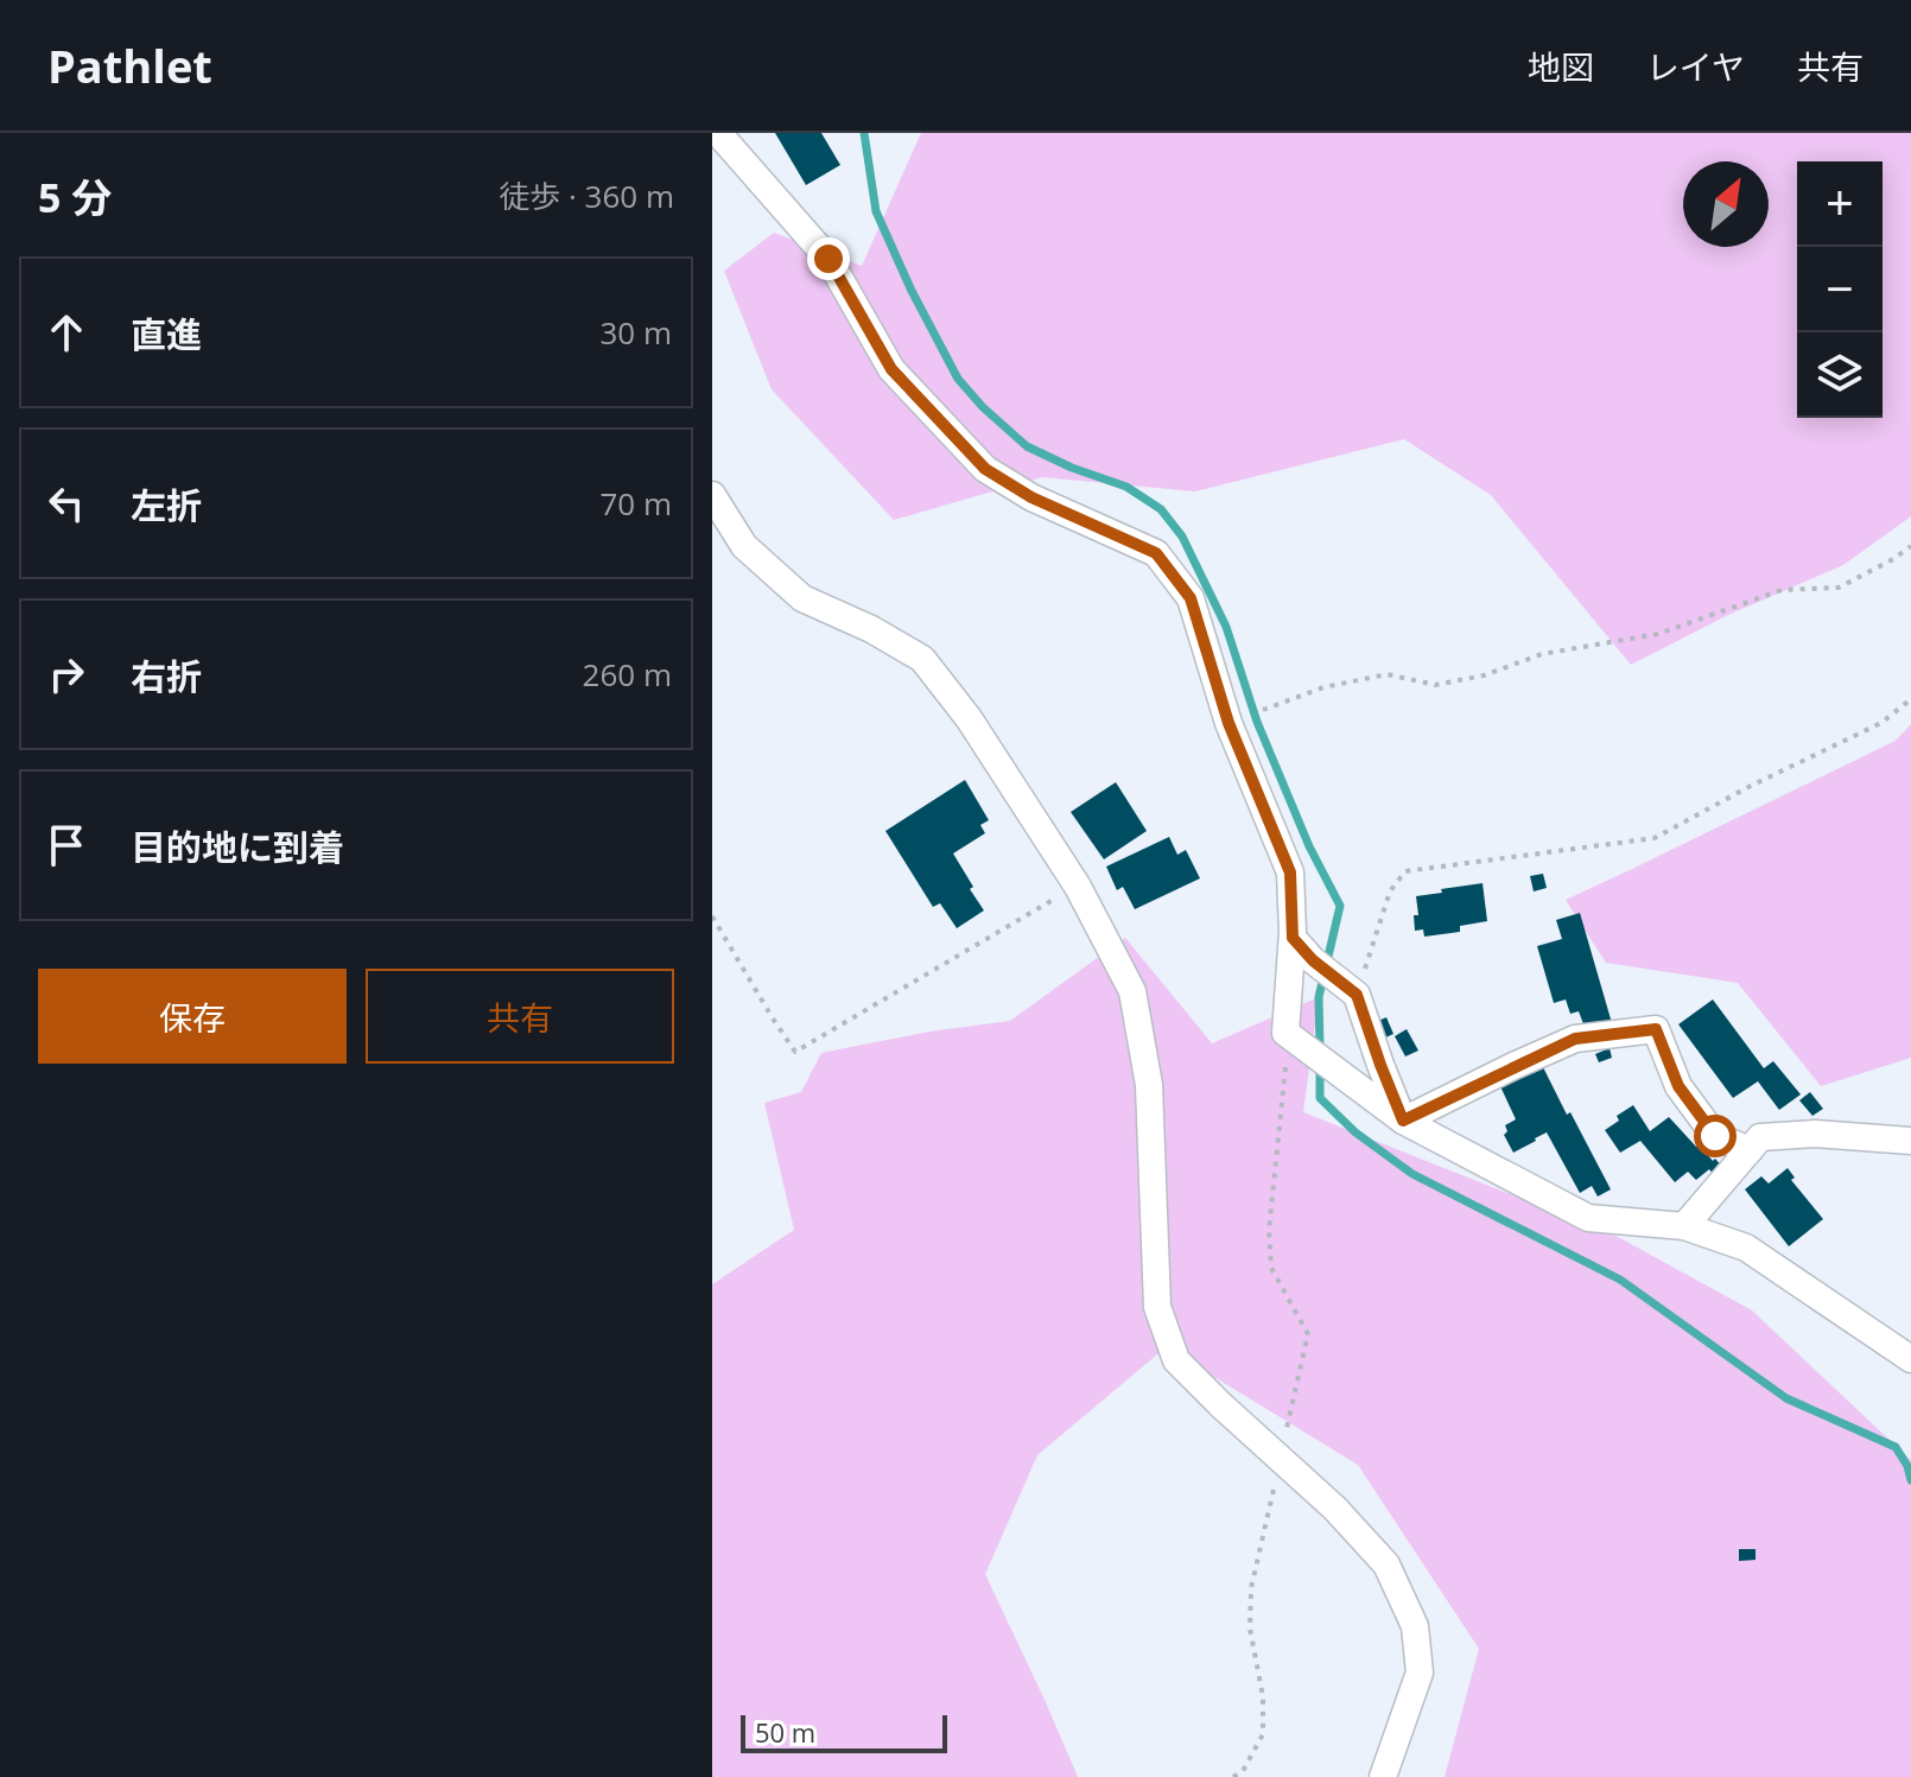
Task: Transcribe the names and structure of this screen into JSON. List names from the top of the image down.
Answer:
{
  "scale_bar": "50 m",
  "north": "top right",
  "page": {
    "header": "Pathlet",
    "nav": ["地図", "レイヤ", "共有"],
    "heading": ["5 分", "徒歩 · 360 m"],
    "map_buttons": ["+", "−"],
    "list": [
      ["直進", "30 m"],
      ["左折", "70 m"],
      ["右折", "260 m"],
      "目的地に到着"
    ],
    "buttons": ["保存", "共有"],
    "scale": "50 m"
  }
}
